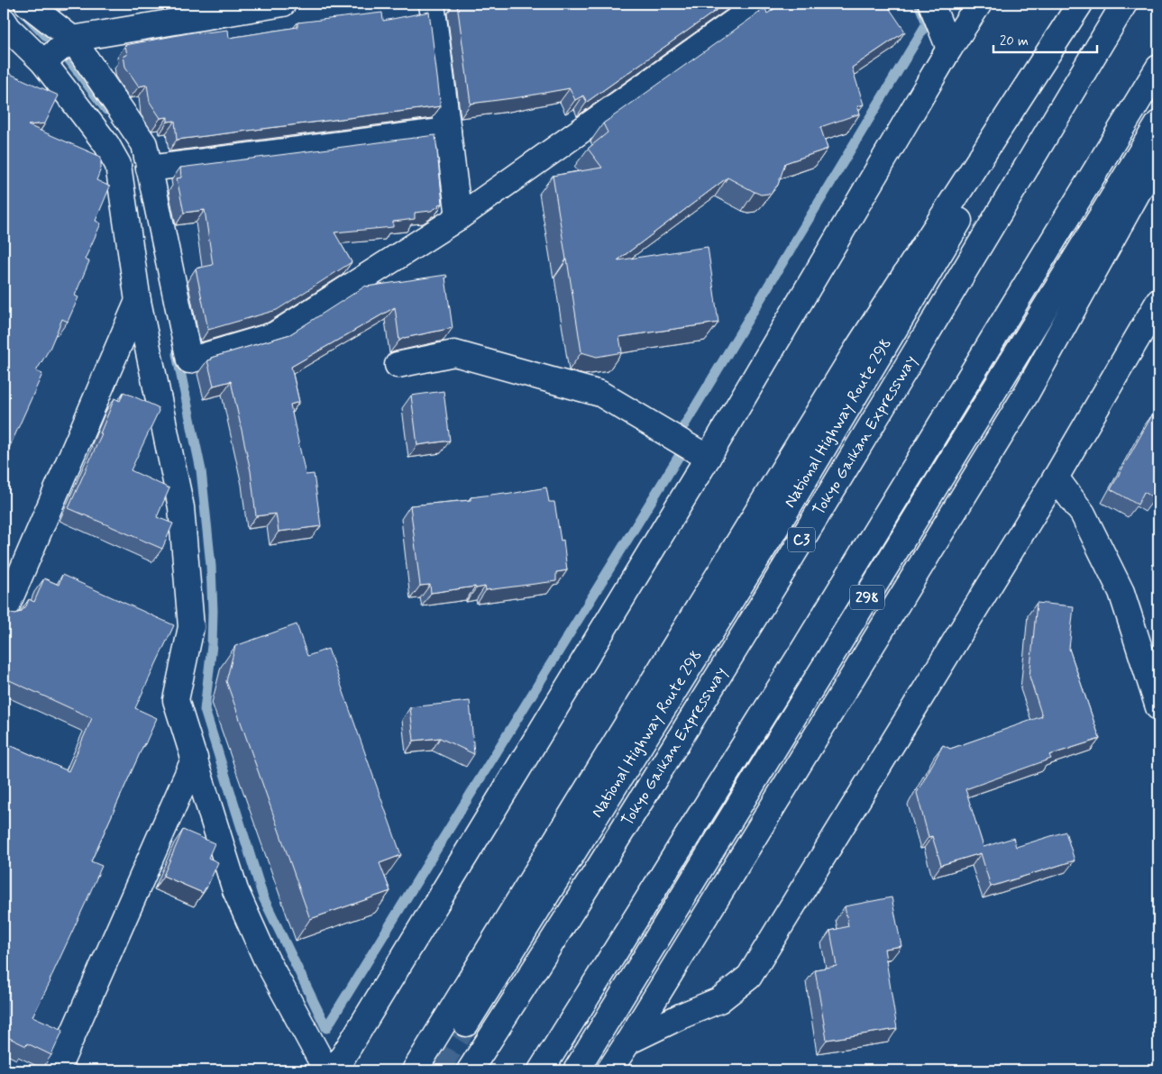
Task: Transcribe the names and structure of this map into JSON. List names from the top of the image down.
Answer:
{
  "streets": {
    "main road": [
      "National Highway Route 298",
      "Tokyo Gaikan Expressway",
      "C3",
      "298"
    ]
  },
  "scale_bar": "20 m"
}
